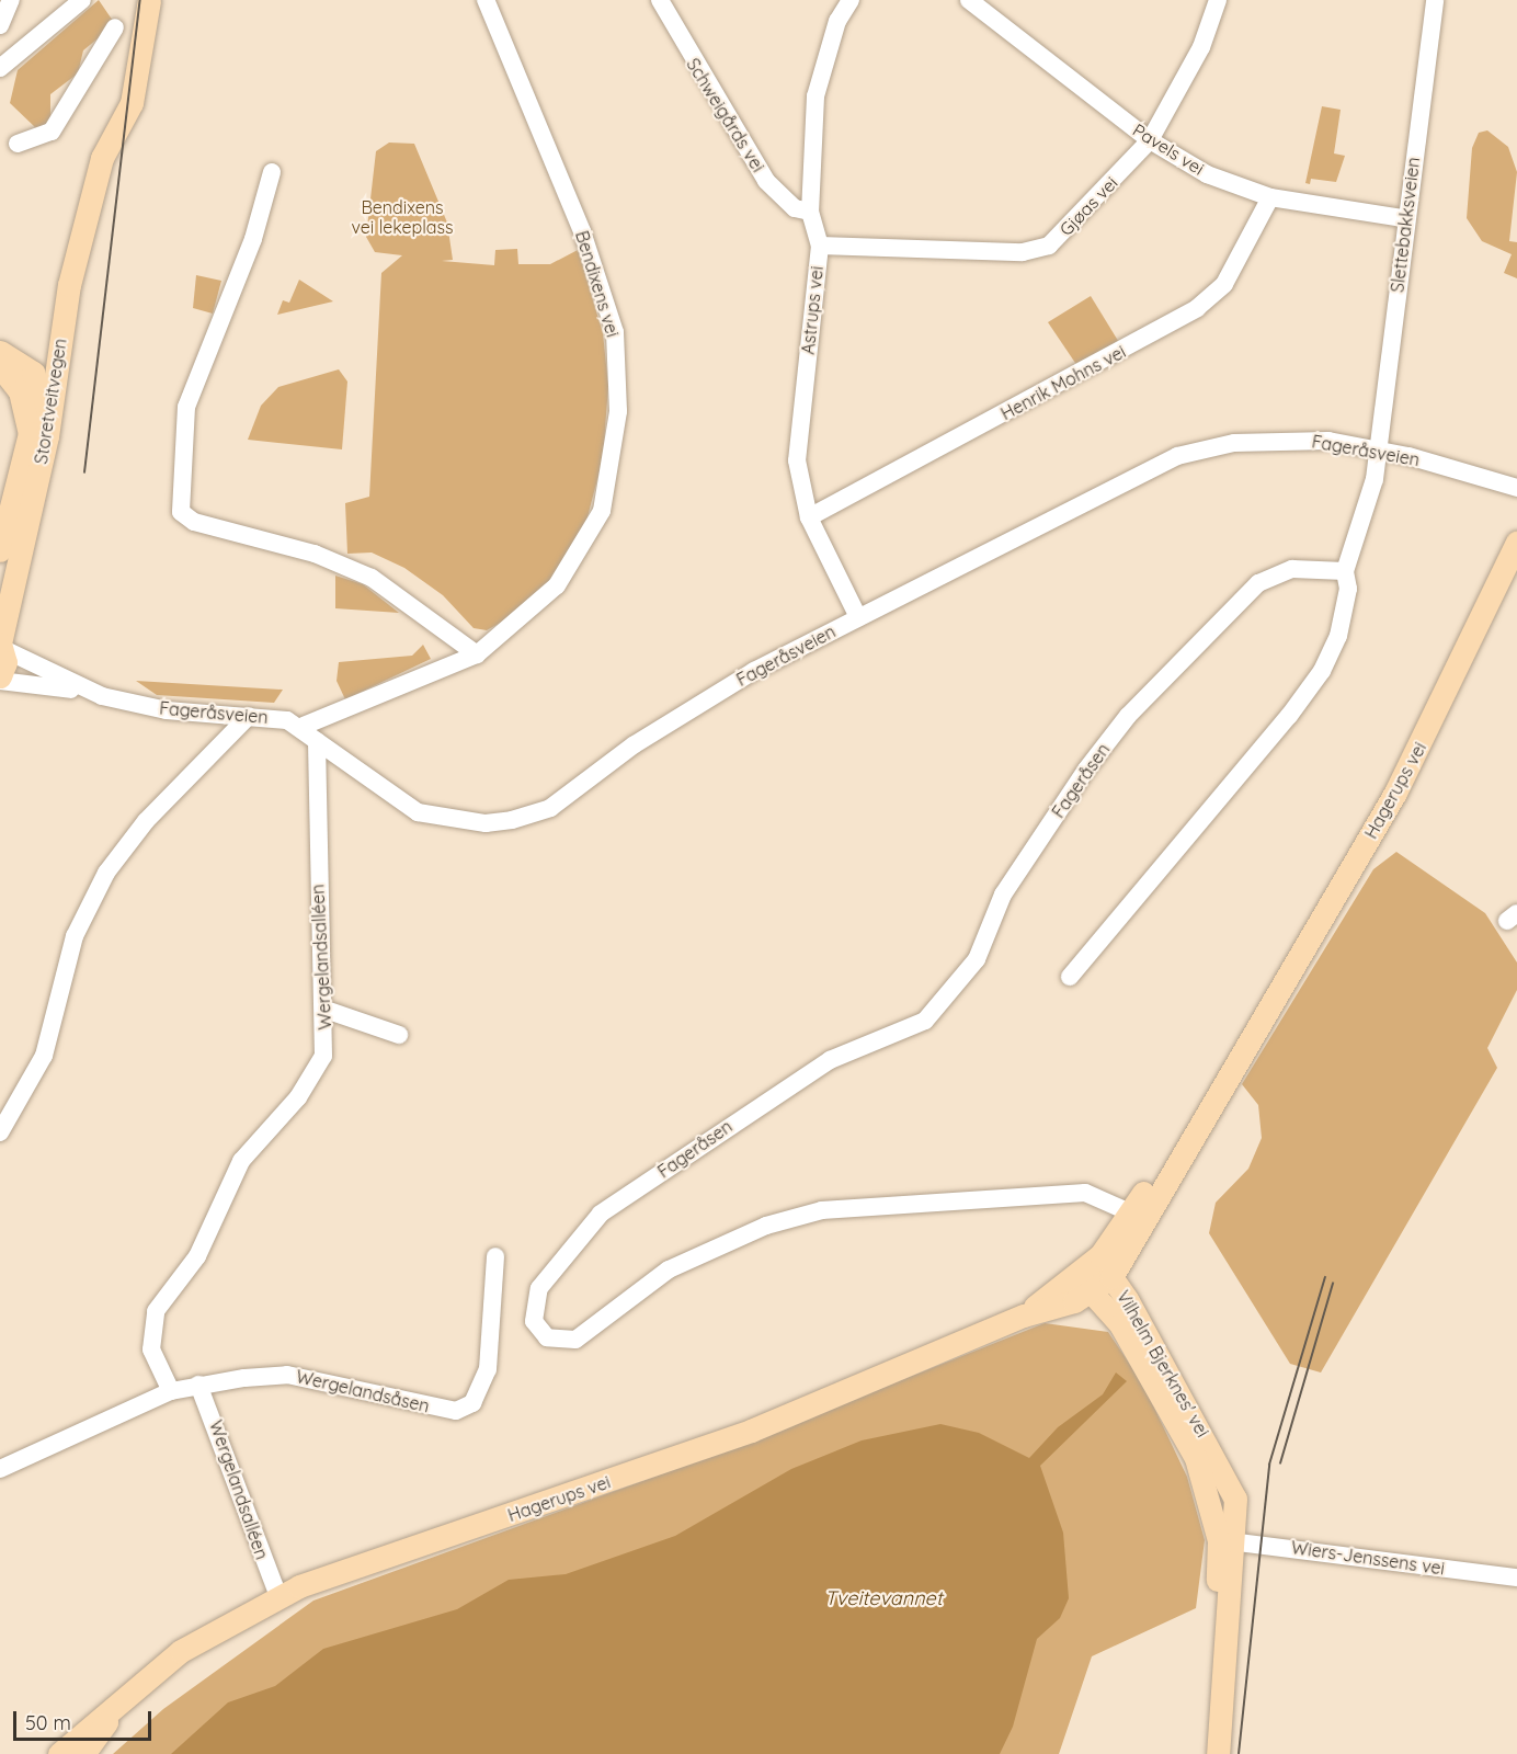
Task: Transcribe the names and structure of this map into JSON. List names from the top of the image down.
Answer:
{
  "streets": {
    "main road": ["Storetveitvegen", "Hagerups vei", "Vilhelm Bjerknes' vei"],
    "street": [
      "Schweigårds vei",
      "Pavels vei",
      "Gjøas vei",
      "Slettebakksveien",
      "Bendixens vei",
      "Astrups vei",
      "Henrik Mohns vei",
      "Fageråsveien",
      "Fageråsen",
      "Wergelandsalléen",
      "Wergelandsåsen",
      "Wiers-Jenssens vei"
    ]
  },
  "crossings": [
    ["Schweigårds vei", "Astrups vei"],
    ["Pavels vei", "Gjøas vei"],
    ["Pavels vei", "Slettebakksveien"],
    ["Pavels vei", "Henrik Mohns vei"],
    ["Gjøas vei", "Astrups vei"],
    ["Slettebakksveien", "Fageråsveien"],
    ["Bendixens vei", "Fageråsveien"],
    ["Astrups vei", "Henrik Mohns vei"],
    ["Astrups vei", "Fageråsveien"],
    ["Storetveitvegen", "Fageråsveien"],
    ["Fageråsveien", "Wergelandsalléen"],
    ["Fageråsen", "Hagerups vei"],
    ["Hagerups vei", "Wergelandsalléen"],
    ["Hagerups vei", "Vilhelm Bjerknes' vei"],
    ["Wergelandsalléen", "Wergelandsåsen"],
    ["Vilhelm Bjerknes' vei", "Wiers-Jenssens vei"]
  ],
  "water": ["Tveitevannet"],
  "parks": ["Bendixens vei lekeplass"],
  "scale_bar": "50 m"
}
